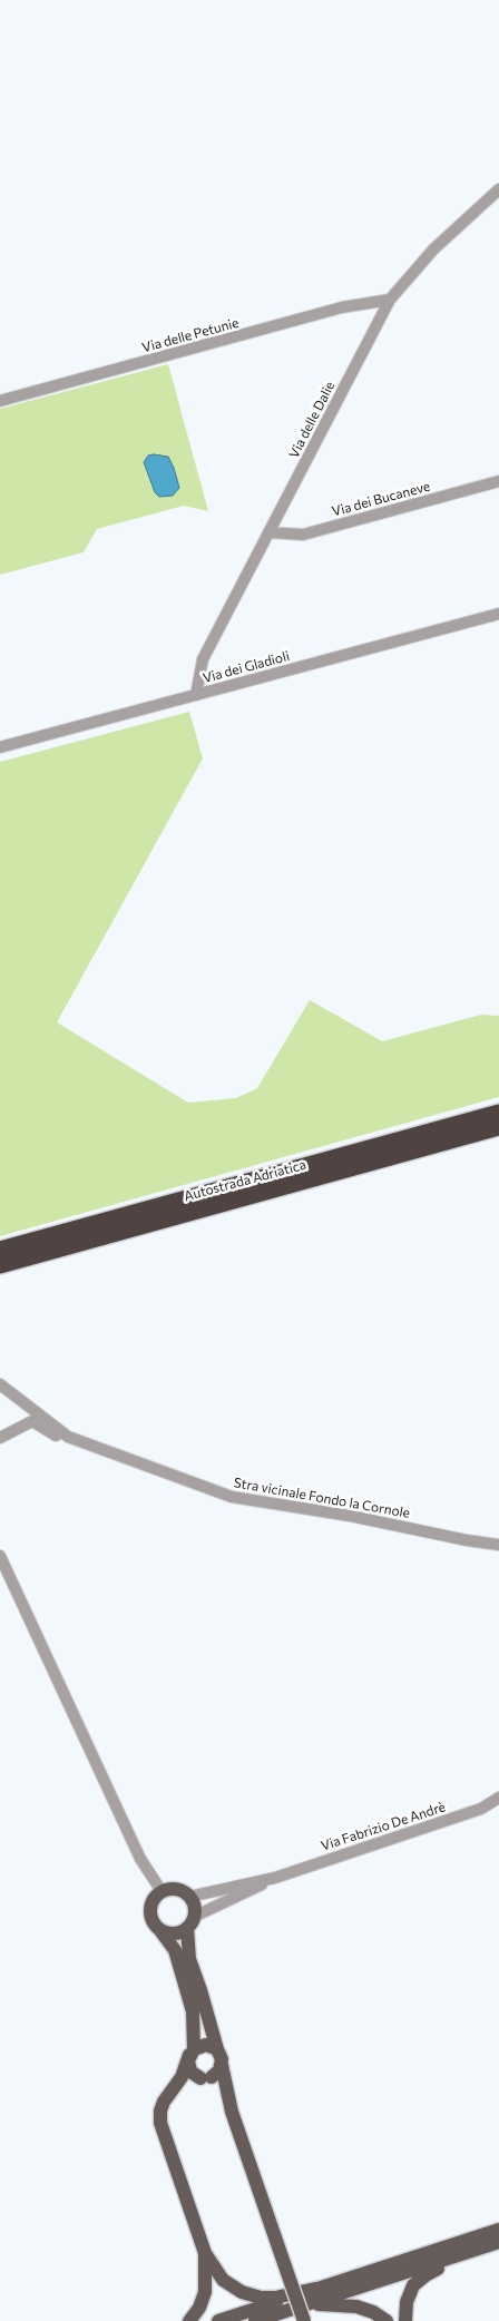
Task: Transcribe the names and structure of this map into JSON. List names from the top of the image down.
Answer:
{
  "streets": {
    "highway": ["Autostrada Adriatica"],
    "street": [
      "Via delle Petunie",
      "Via delle Dalie",
      "Via dei Bucaneve",
      "Via dei Gladioli",
      "Stra vicinale Fondo la Cornole",
      "Via Fabrizio De Andrè"
    ]
  },
  "crossings": [
    ["Via delle Petunie", "Via delle Dalie"],
    ["Via delle Dalie", "Via dei Bucaneve"],
    ["Via delle Dalie", "Via dei Gladioli"]
  ]
}
